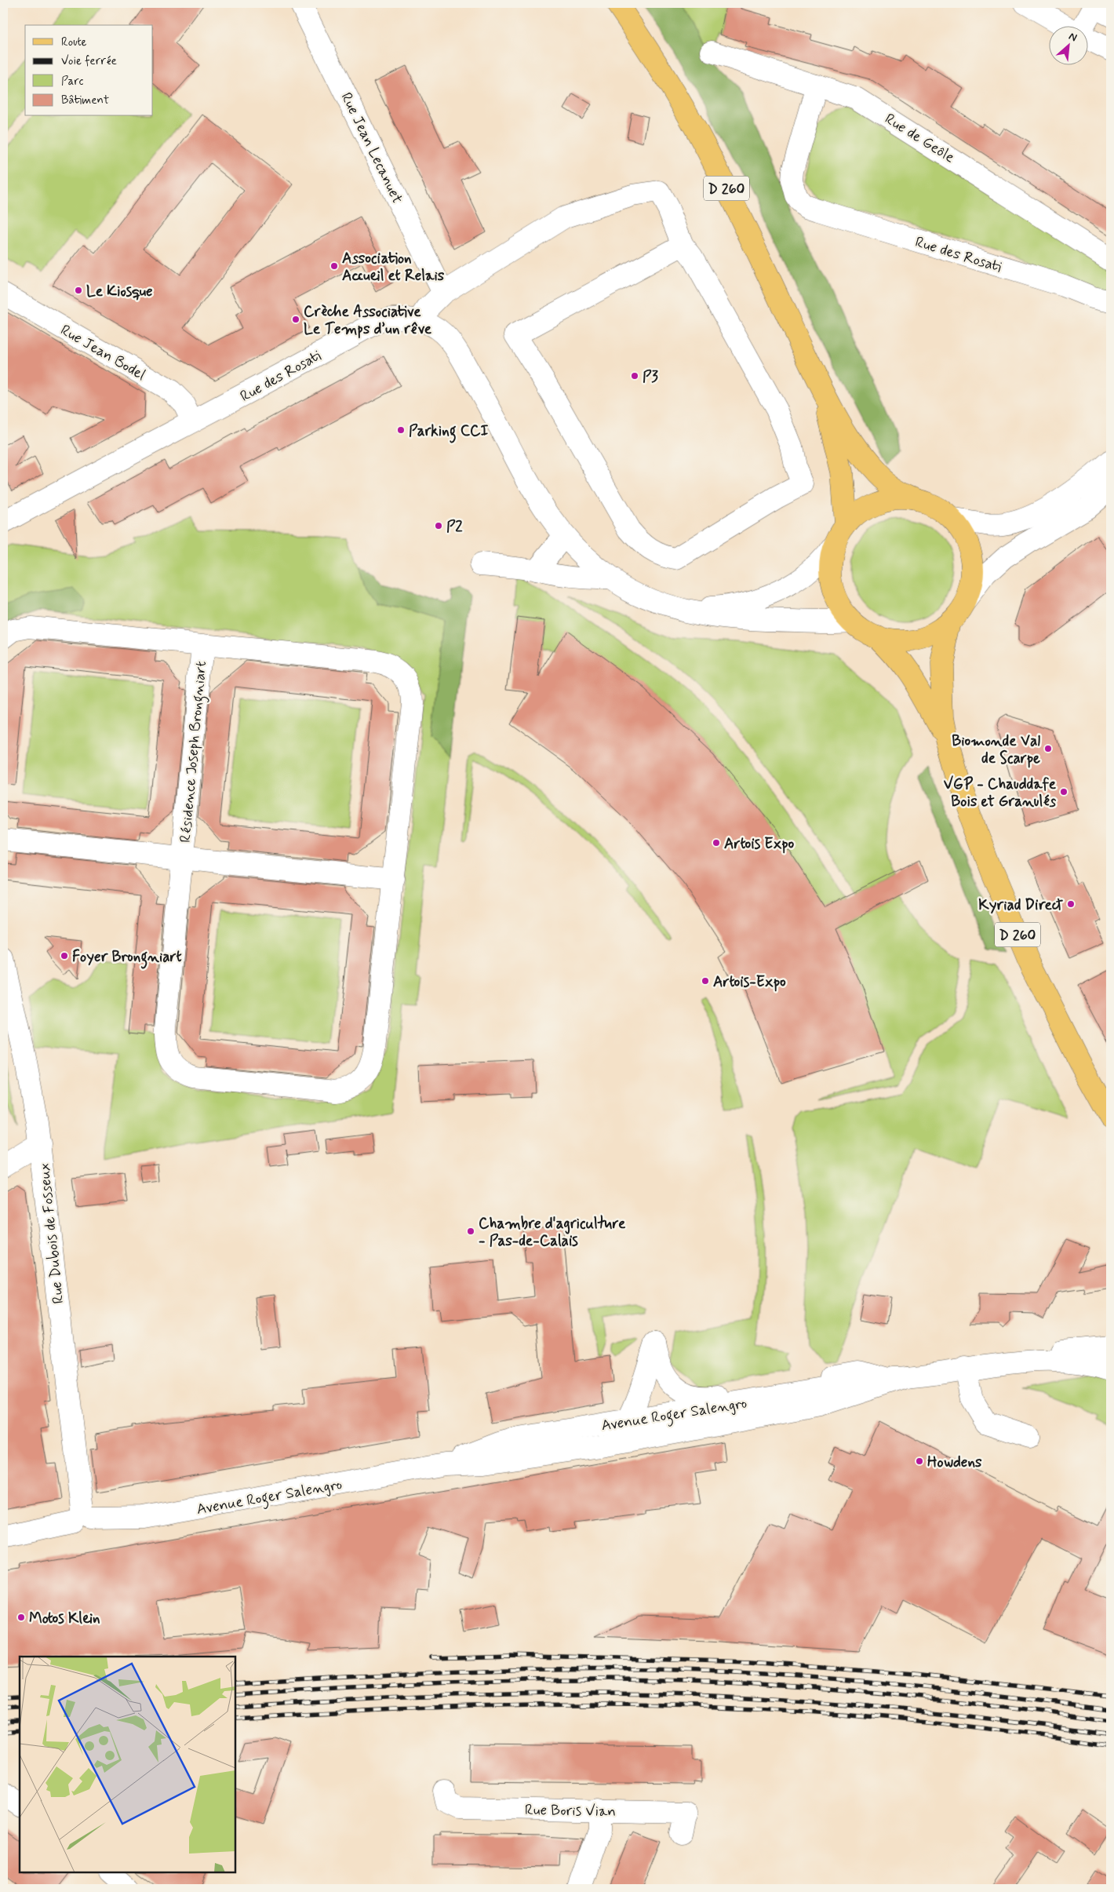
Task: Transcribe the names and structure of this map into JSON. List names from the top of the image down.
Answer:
{
  "streets": {
    "main road": ["D 260"],
    "street": [
      "Rue de Geôle",
      "Rue Jean Lecanuet",
      "Rue des Rosati",
      "Rue Jean Bodel",
      "Résidence Joseph Brongniart",
      "Rue Dubois de Fosseux",
      "Avenue Roger Salengro",
      "Rue Boris Vian"
    ]
  },
  "crossings": [
    ["Rue de Geôle", "Rue des Rosati"],
    ["Rue des Rosati", "Rue Jean Bodel"],
    ["Rue Dubois de Fosseux", "Avenue Roger Salengro"]
  ],
  "places": [
    "Association Accueil et Relais",
    "Le Kiosque",
    "Crèche Associative Le Temps d’un rêve",
    "P3",
    "Parking CCI",
    "P2",
    "Biomonde Val de Scarpe",
    "VGP - Chauddafe Bois et Granulés",
    "Artois Expo",
    "Kyriad Direct",
    "Foyer Brongniart",
    "Artois-Expo",
    "Chambre d'agriculture - Pas-de-Calais",
    "Howdens",
    "Motos Klein"
  ],
  "legend": [
    "Route",
    "Voie ferrée",
    "Parc",
    "Bâtiment"
  ],
  "north": "top right"
}
